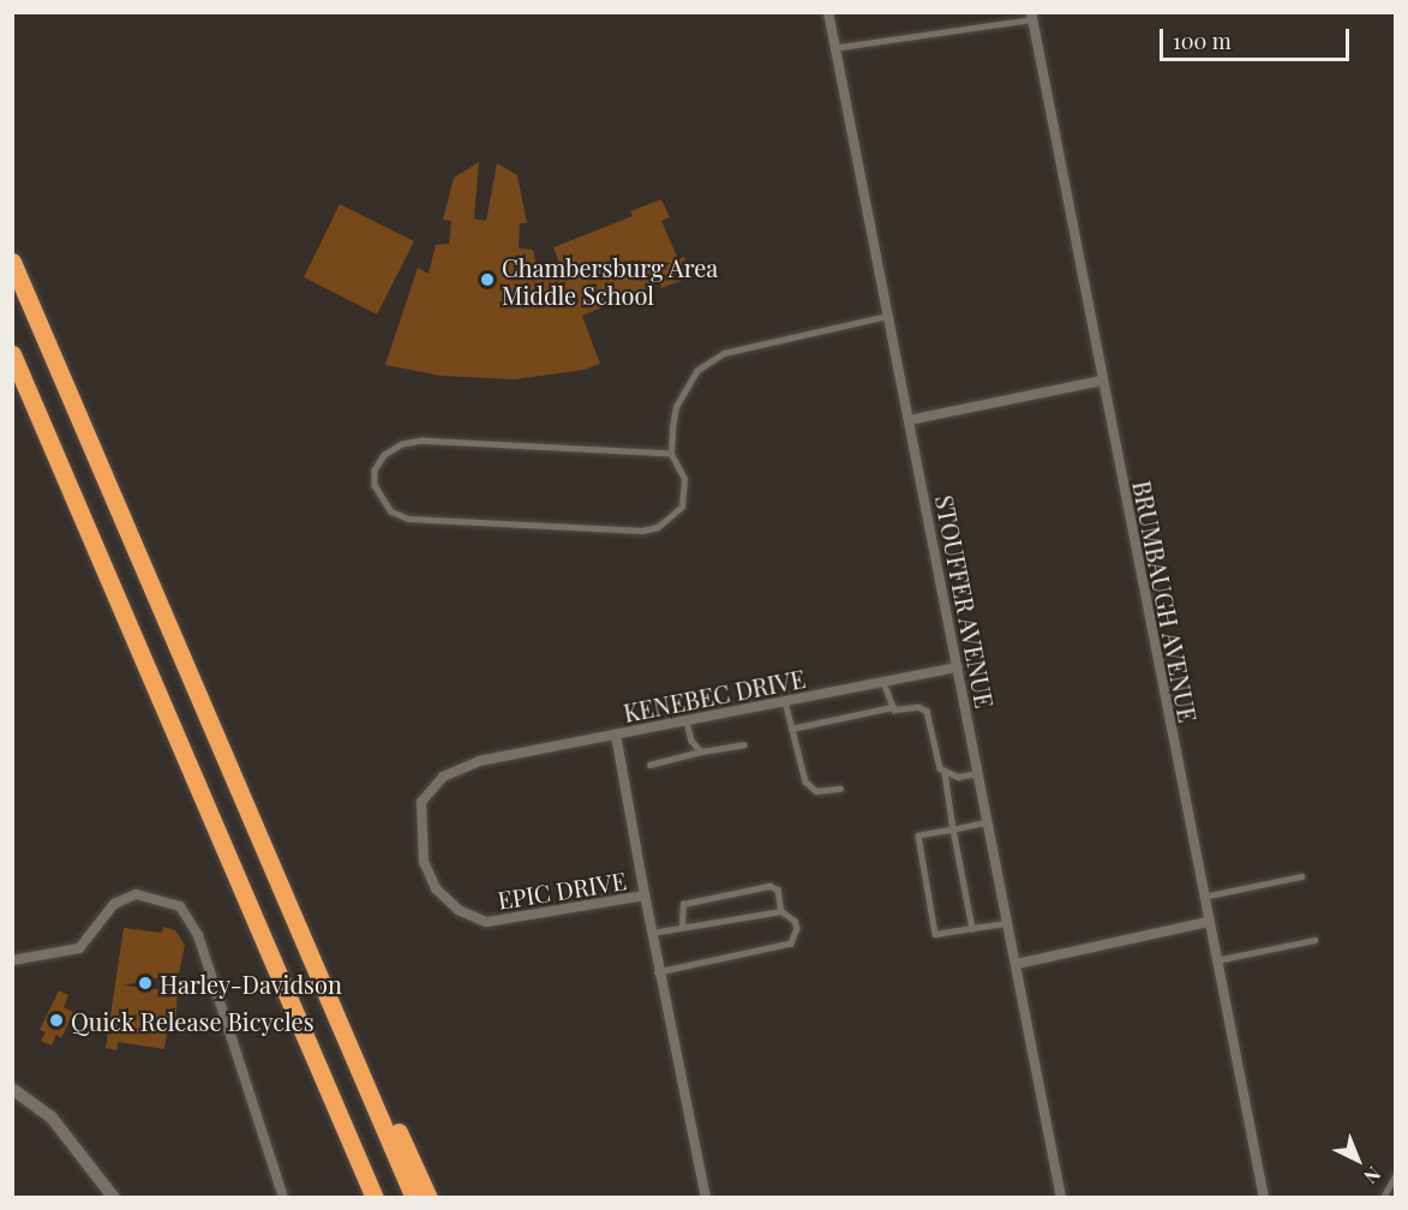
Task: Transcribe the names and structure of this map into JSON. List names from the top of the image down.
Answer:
{
  "streets": {
    "street": [
      "STOUFFER AVENUE",
      "BRUMBAUGH AVENUE",
      "KENEBEC DRIVE",
      "EPIC DRIVE"
    ]
  },
  "crossings": [
    ["STOUFFER AVENUE", "KENEBEC DRIVE"],
    ["KENEBEC DRIVE", "EPIC DRIVE"]
  ],
  "places": ["Chambersburg Area Middle School", "Harley-Davidson", "Quick Release Bicycles"],
  "scale_bar": "100 m",
  "north": "bottom right"
}
